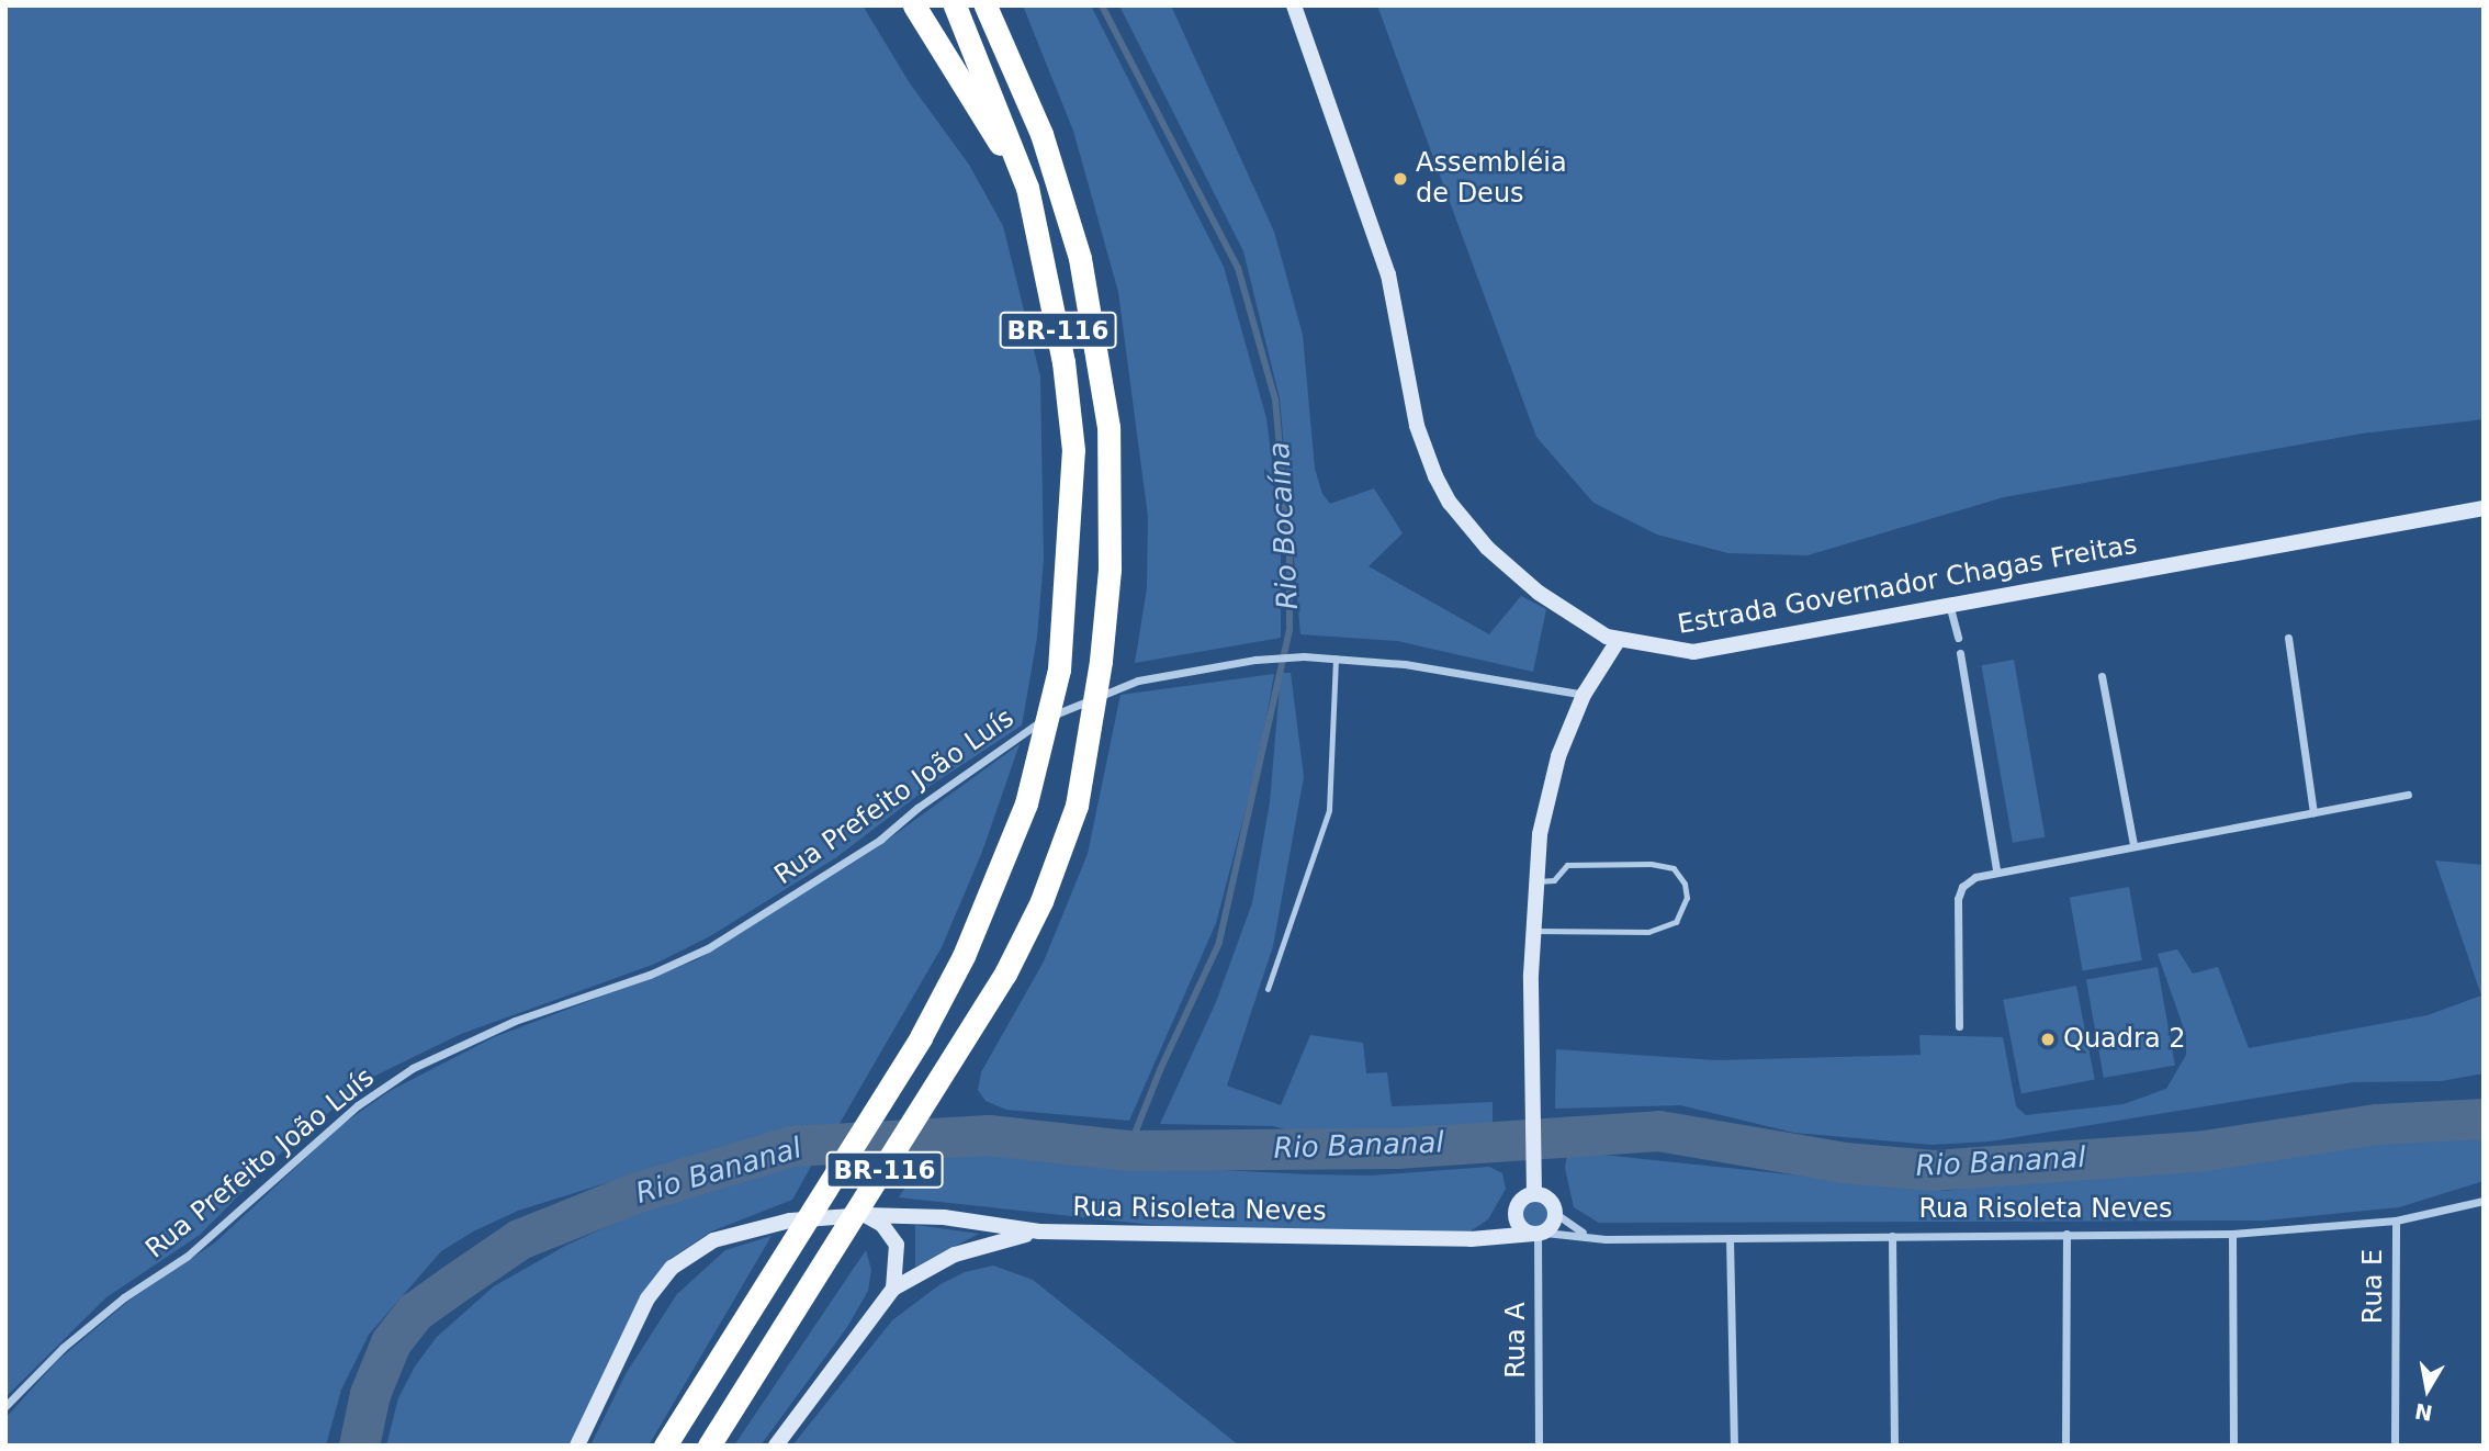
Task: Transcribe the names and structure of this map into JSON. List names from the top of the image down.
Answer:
{
  "streets": {
    "highway": ["BR-116"],
    "main road": ["Estrada Governador Chagas Freitas", "Rua Risoleta Neves"],
    "street": ["Rua Prefeito João Luís", "Rua E", "Rua A"]
  },
  "crossings": [
    ["Rua Risoleta Neves", "Rua E"],
    ["Rua Risoleta Neves", "Rua A"]
  ],
  "water": ["Rio Bocaína", "Rio Bananal"],
  "places": ["Assembléia de Deus", "Quadra 2"],
  "north": "bottom"
}
